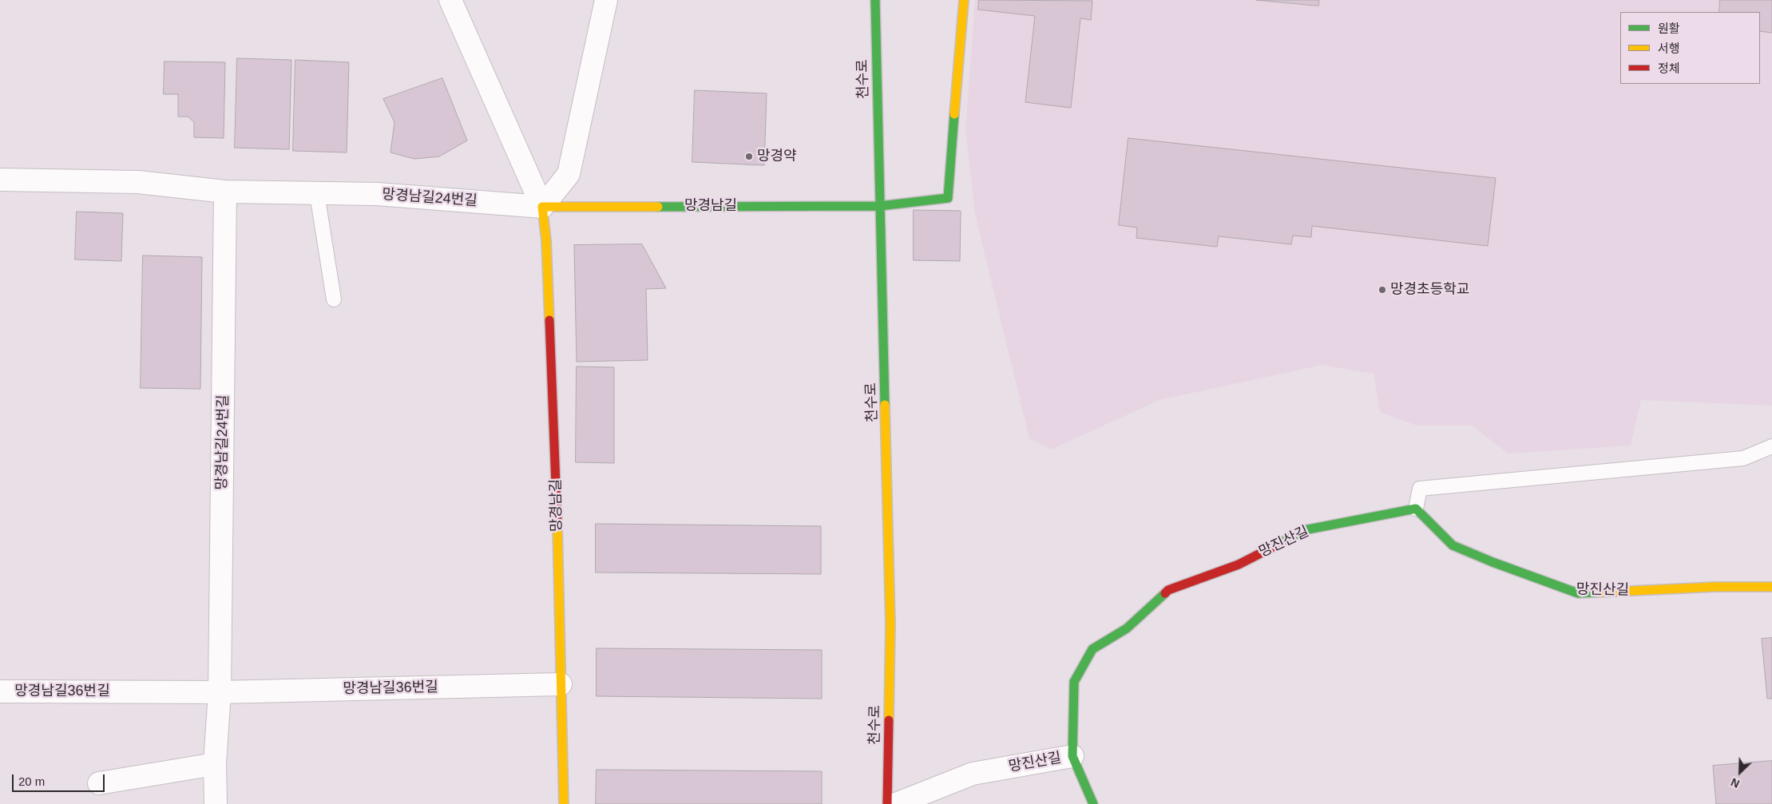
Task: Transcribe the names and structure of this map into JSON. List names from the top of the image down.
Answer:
{
  "streets": {
    "street": [
      "천수로",
      "망경남길24번길",
      "망경남길",
      "망진산길",
      "망경남길36번길"
    ]
  },
  "crossings": [
    ["천수로", "망경남길"],
    ["망경남길24번길", "망경남길"],
    ["망경남길24번길", "망경남길36번길"],
    ["망경남길", "망경남길36번길"]
  ],
  "places": ["망경약", "망경초등학교"],
  "legend": ["원활", "서행", "정체"],
  "scale_bar": "20 m",
  "north": "bottom left"
}
